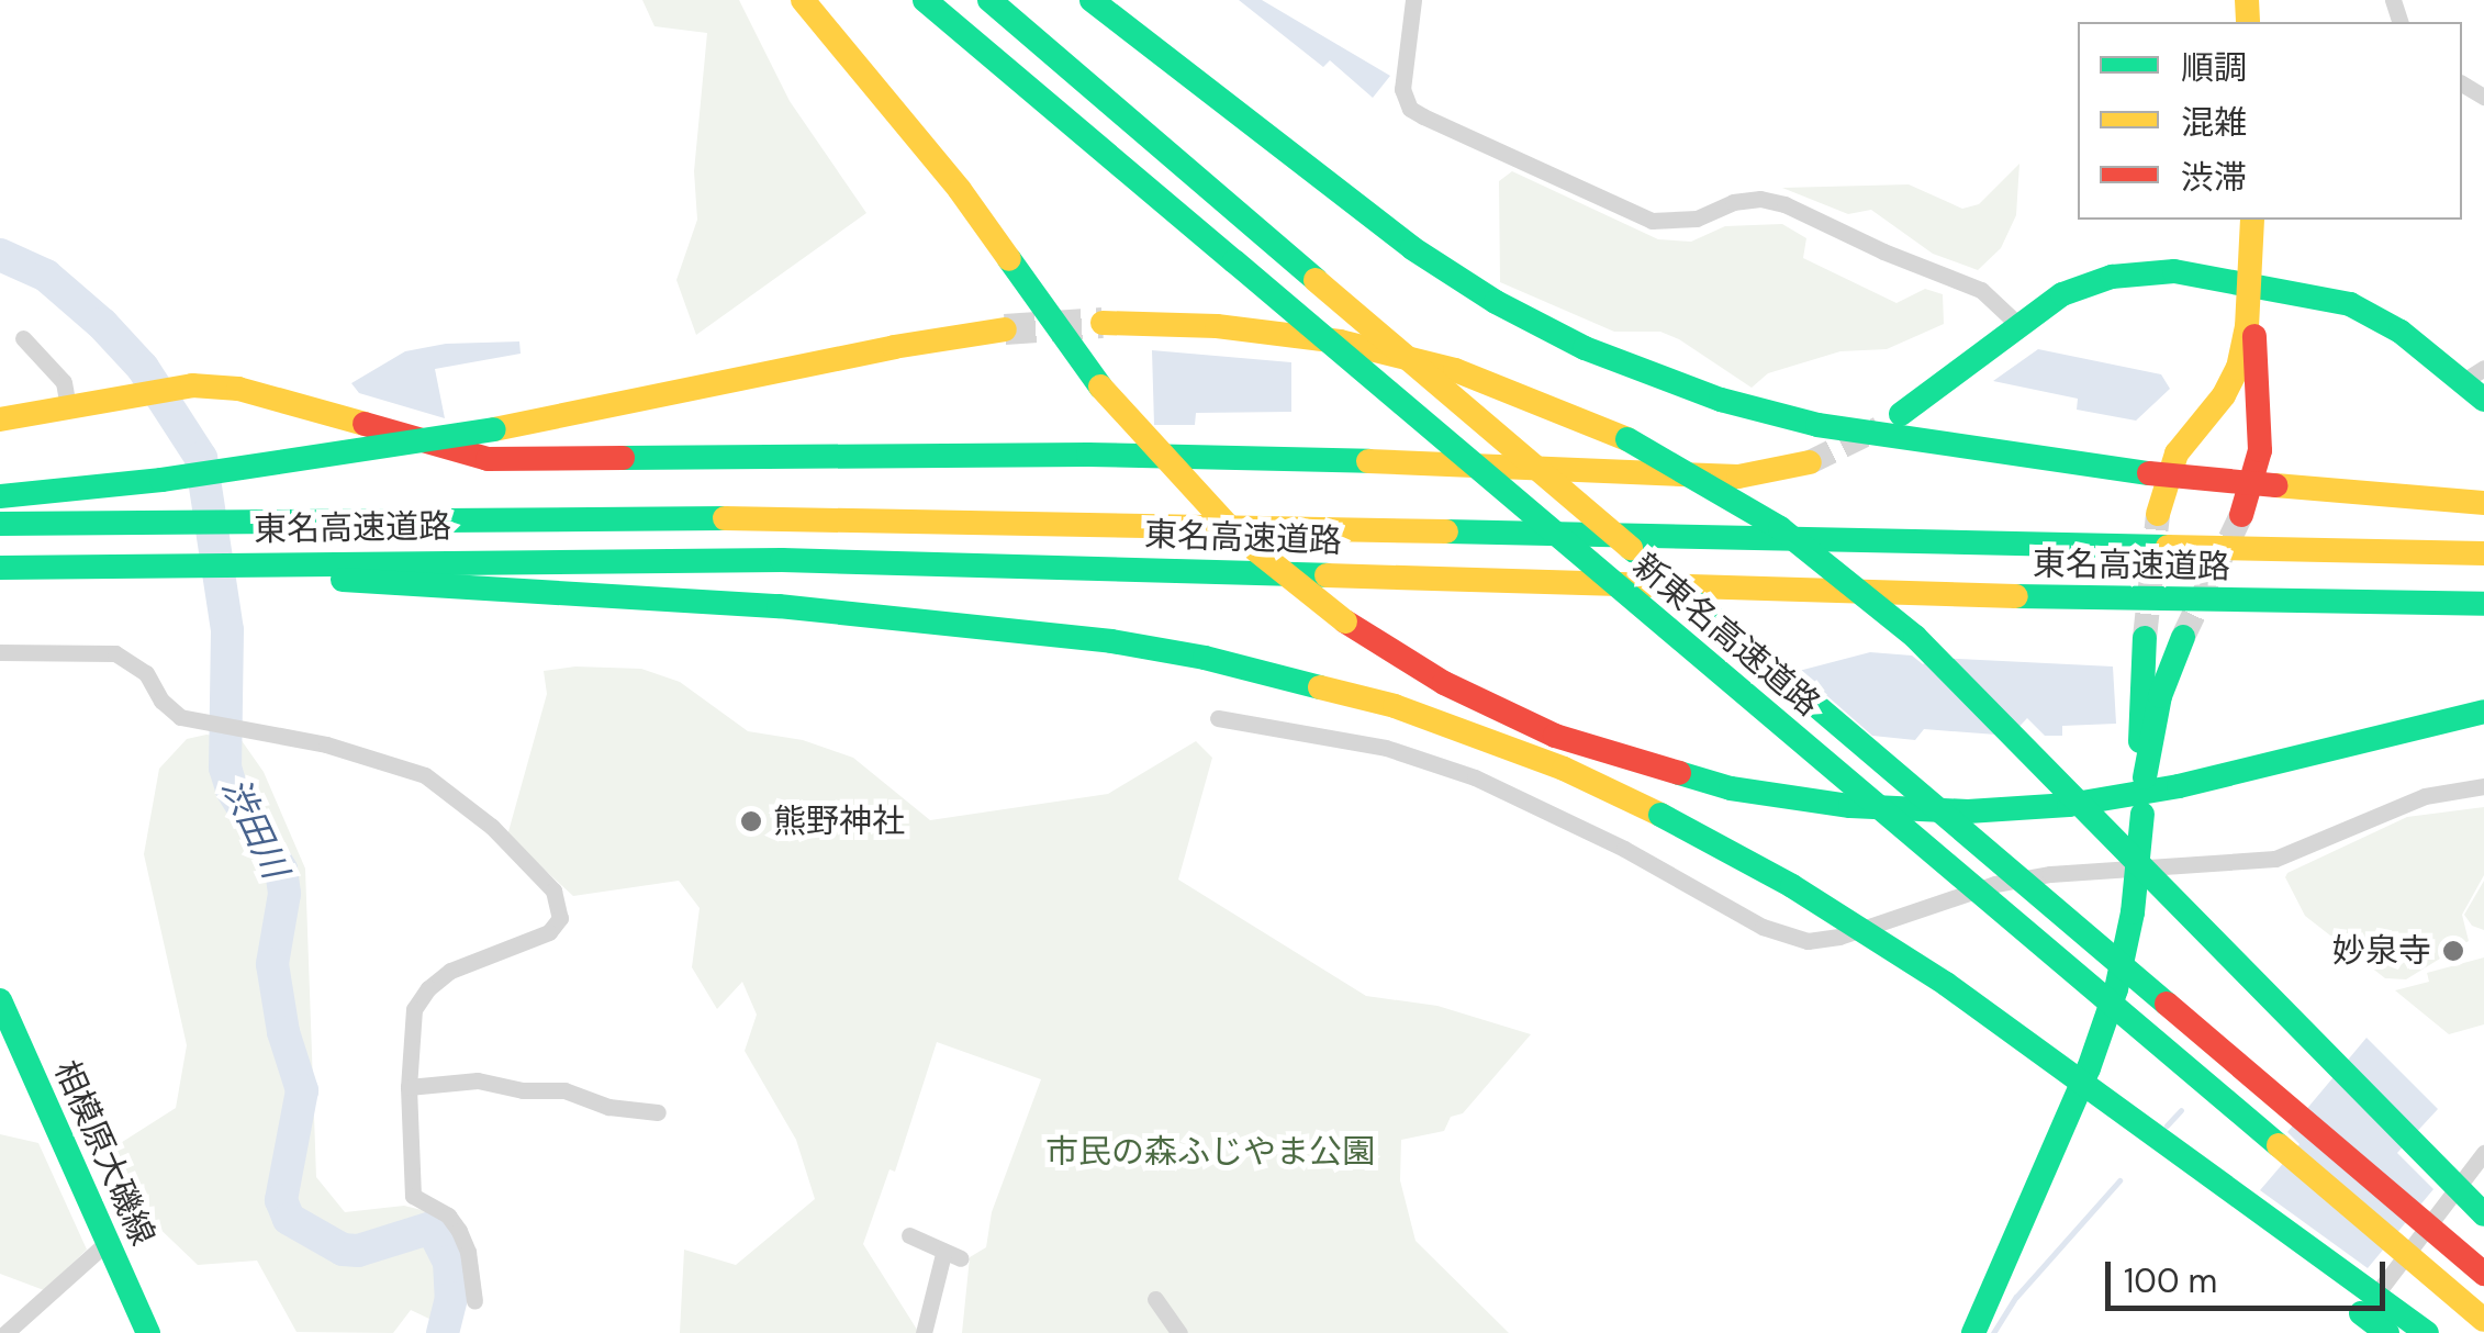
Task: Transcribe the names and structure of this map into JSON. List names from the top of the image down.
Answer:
{
  "streets": {
    "main road": ["東名高速道路", "新東名高速道路", "相模原大磯線"]
  },
  "water": ["渋田川"],
  "parks": ["市民の森ふじやま公園"],
  "places": ["熊野神社", "妙泉寺"],
  "legend": ["順調", "混雑", "渋滞"],
  "scale_bar": "100 m"
}
